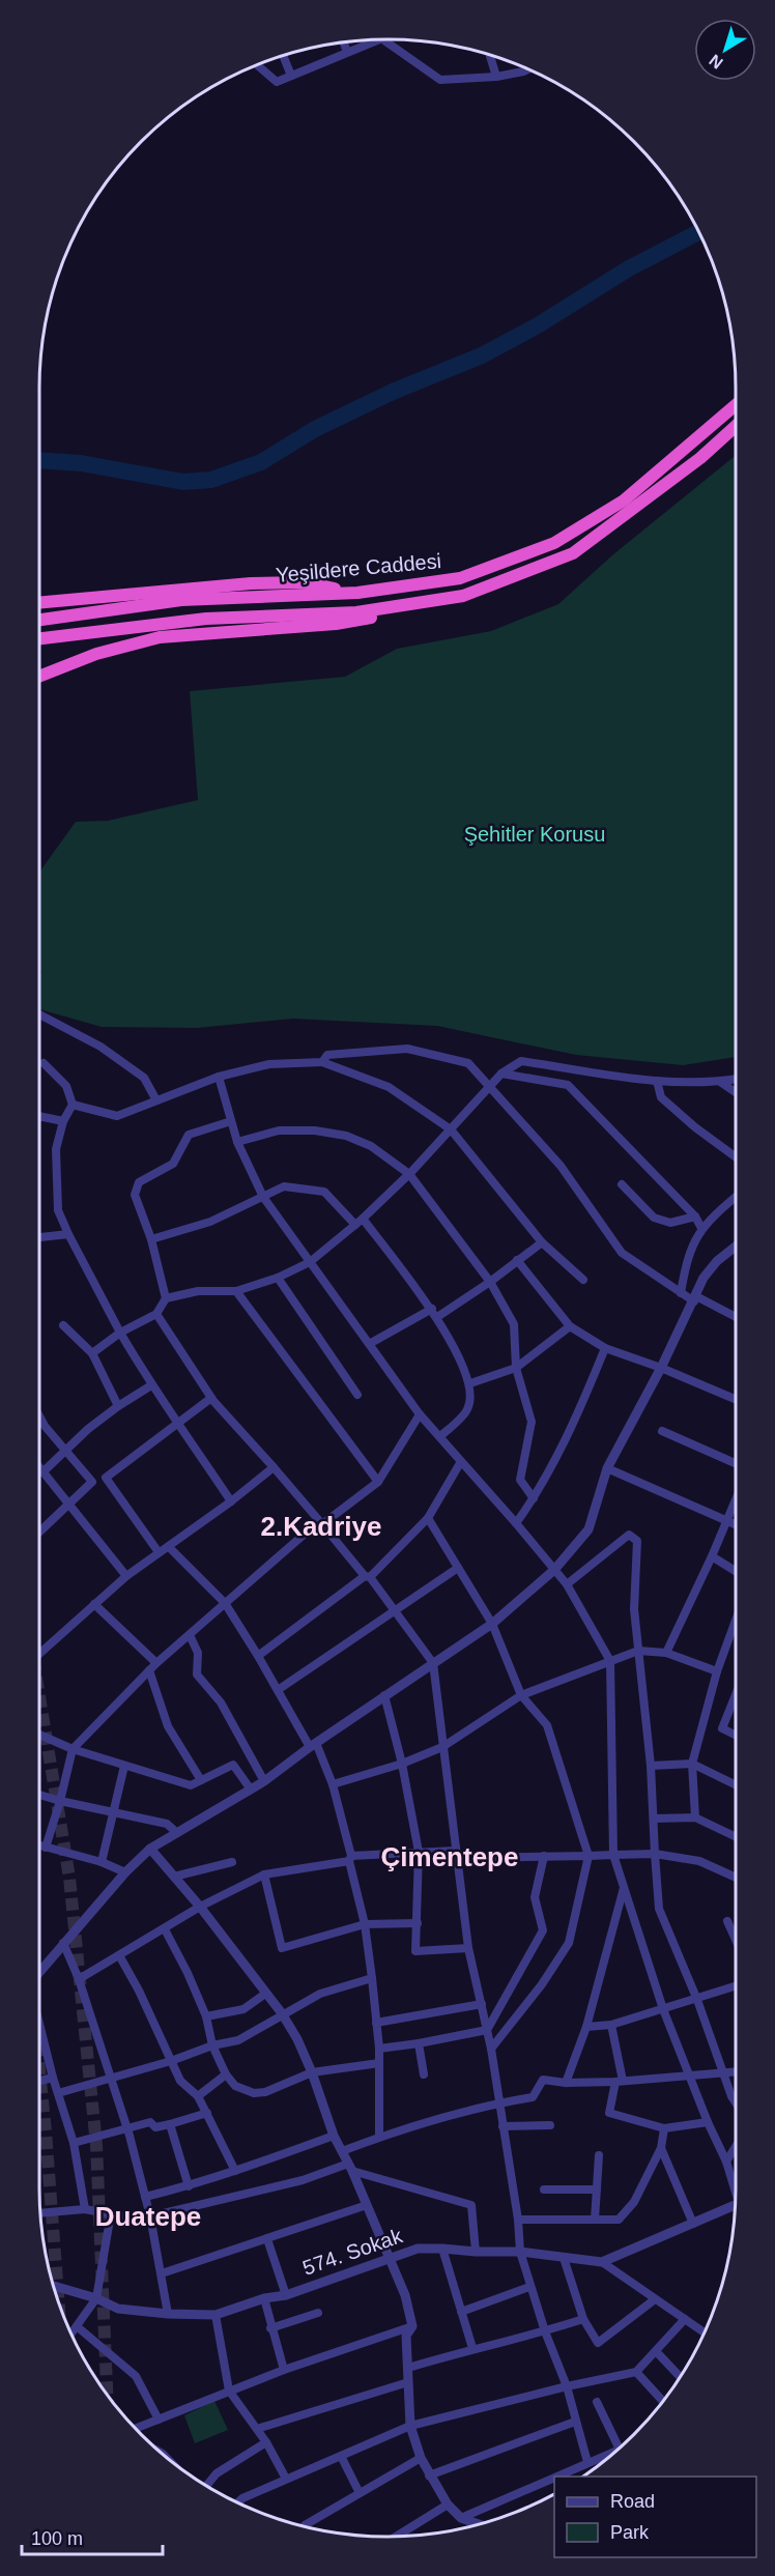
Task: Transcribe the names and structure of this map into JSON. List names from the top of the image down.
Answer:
{
  "streets": {
    "highway": ["Yeşildere Caddesi"],
    "street": ["574. Sokak"]
  },
  "districts": ["2.Kadriye", "Çimentepe", "Duatepe"],
  "parks": ["Şehitler Korusu"],
  "legend": ["Road", "Park"],
  "scale_bar": "100 m",
  "north": "bottom left"
}
